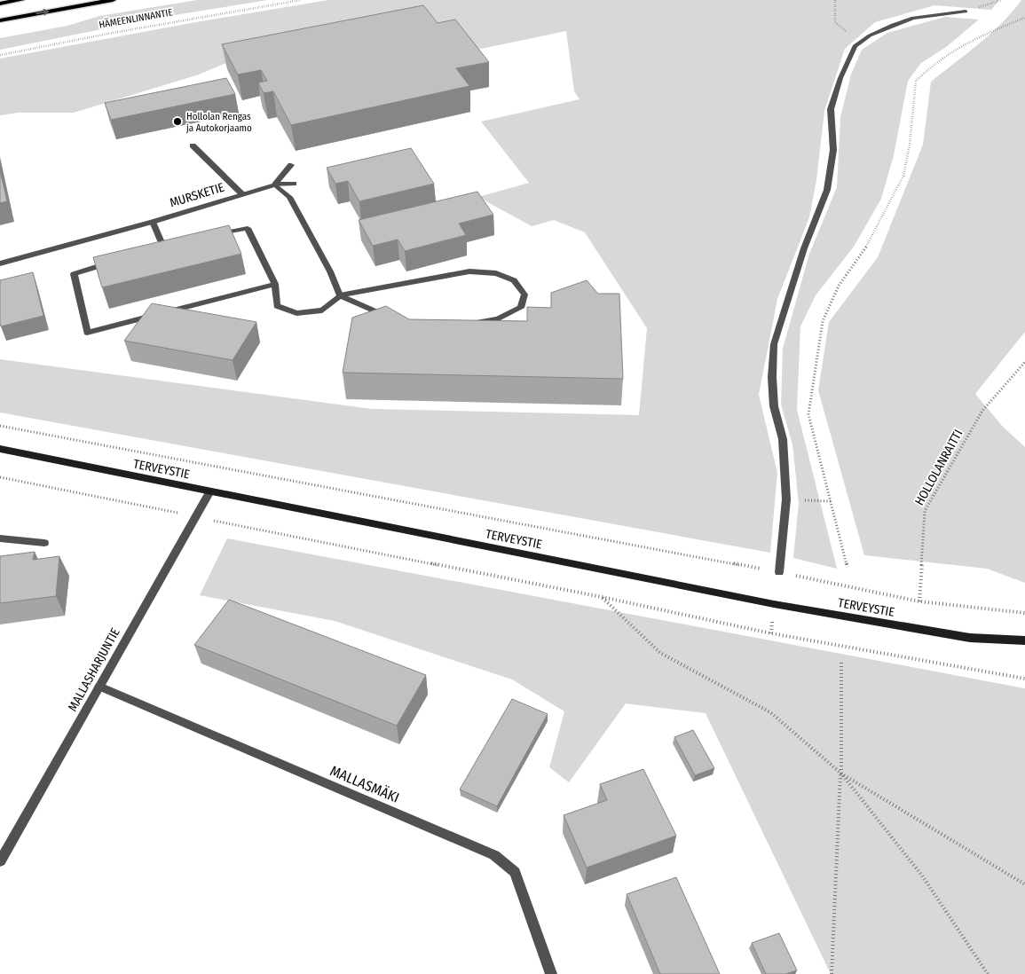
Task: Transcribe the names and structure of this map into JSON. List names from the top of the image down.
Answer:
{
  "streets": {
    "main road": ["HÄMEENLINNANTIE", "TERVEYSTIE"],
    "street": ["MURSKETIE", "MALLASHARJUNTIE", "MALLASMÄKI"],
    "path": ["HOLLOLANRAITTI"]
  },
  "crossings": [
    ["TERVEYSTIE", "MALLASHARJUNTIE"],
    ["MALLASHARJUNTIE", "MALLASMÄKI"]
  ],
  "places": ["Hollolan Rengas ja Autokorjaamo"]
}
